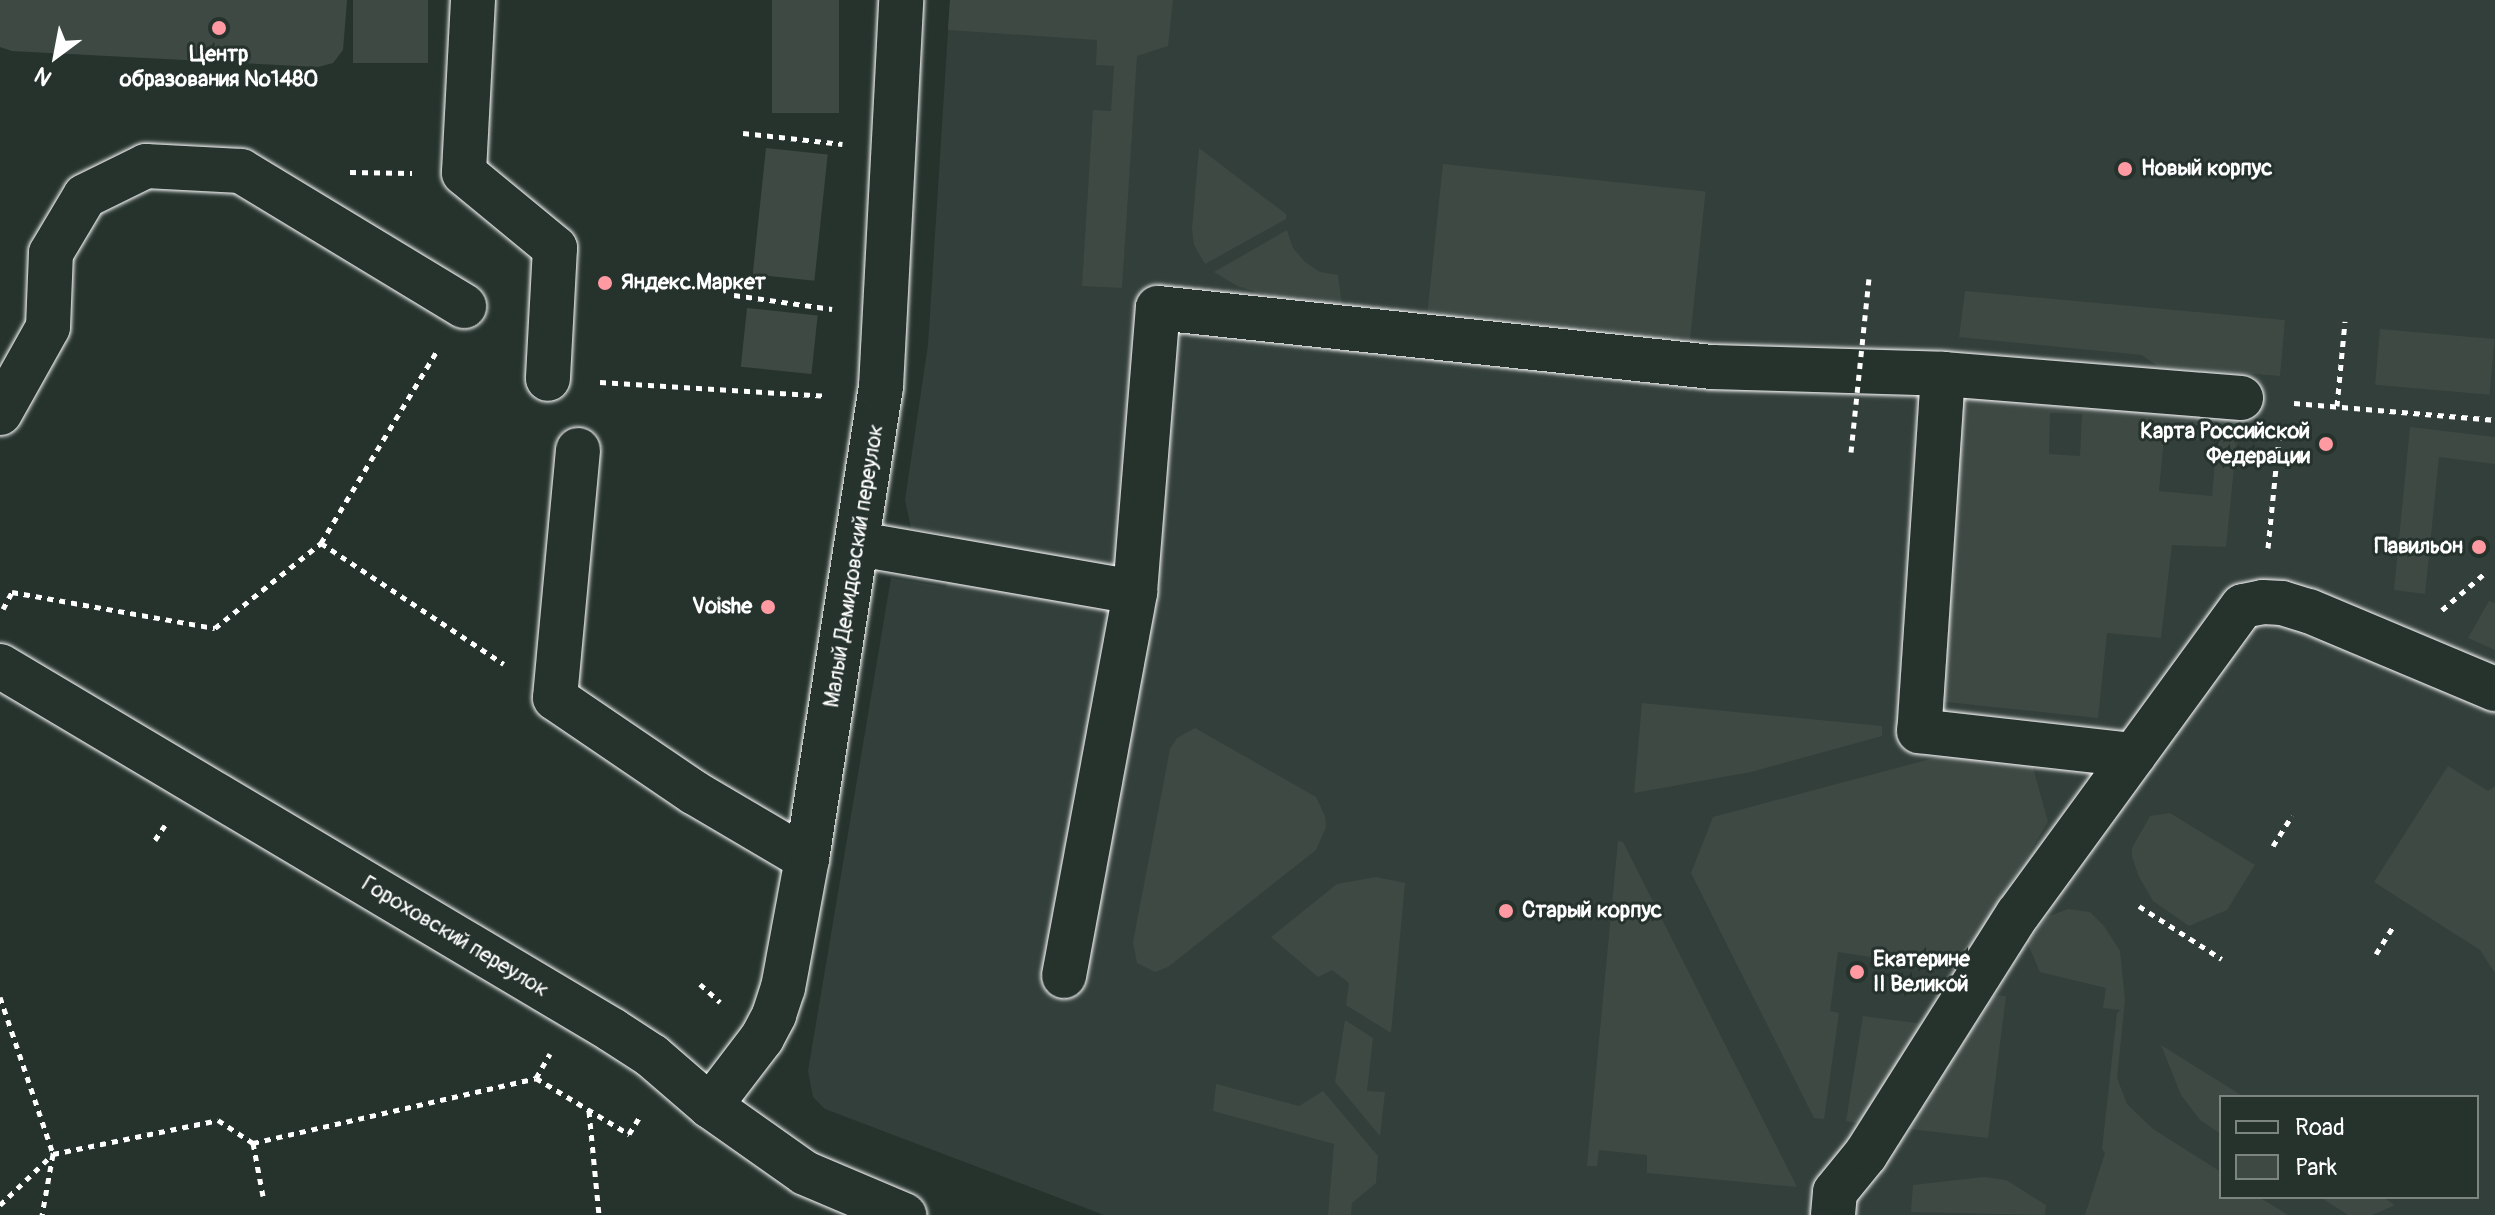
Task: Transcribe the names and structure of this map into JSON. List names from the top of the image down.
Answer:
{
  "streets": {
    "street": ["Малый Демидовский переулок", "Гороховский переулок"]
  },
  "crossings": [
    ["Малый Демидовский переулок", "Гороховский переулок"]
  ],
  "places": [
    "Центр образования №1480",
    "Новый корпус",
    "Яндекс.Маркет",
    "Карта Российской Федерации",
    "Павильон",
    "Voishe",
    "Старый корпуc",
    "Екатерине II Великой"
  ],
  "legend": ["Road", "Park"],
  "north": "bottom left"
}
